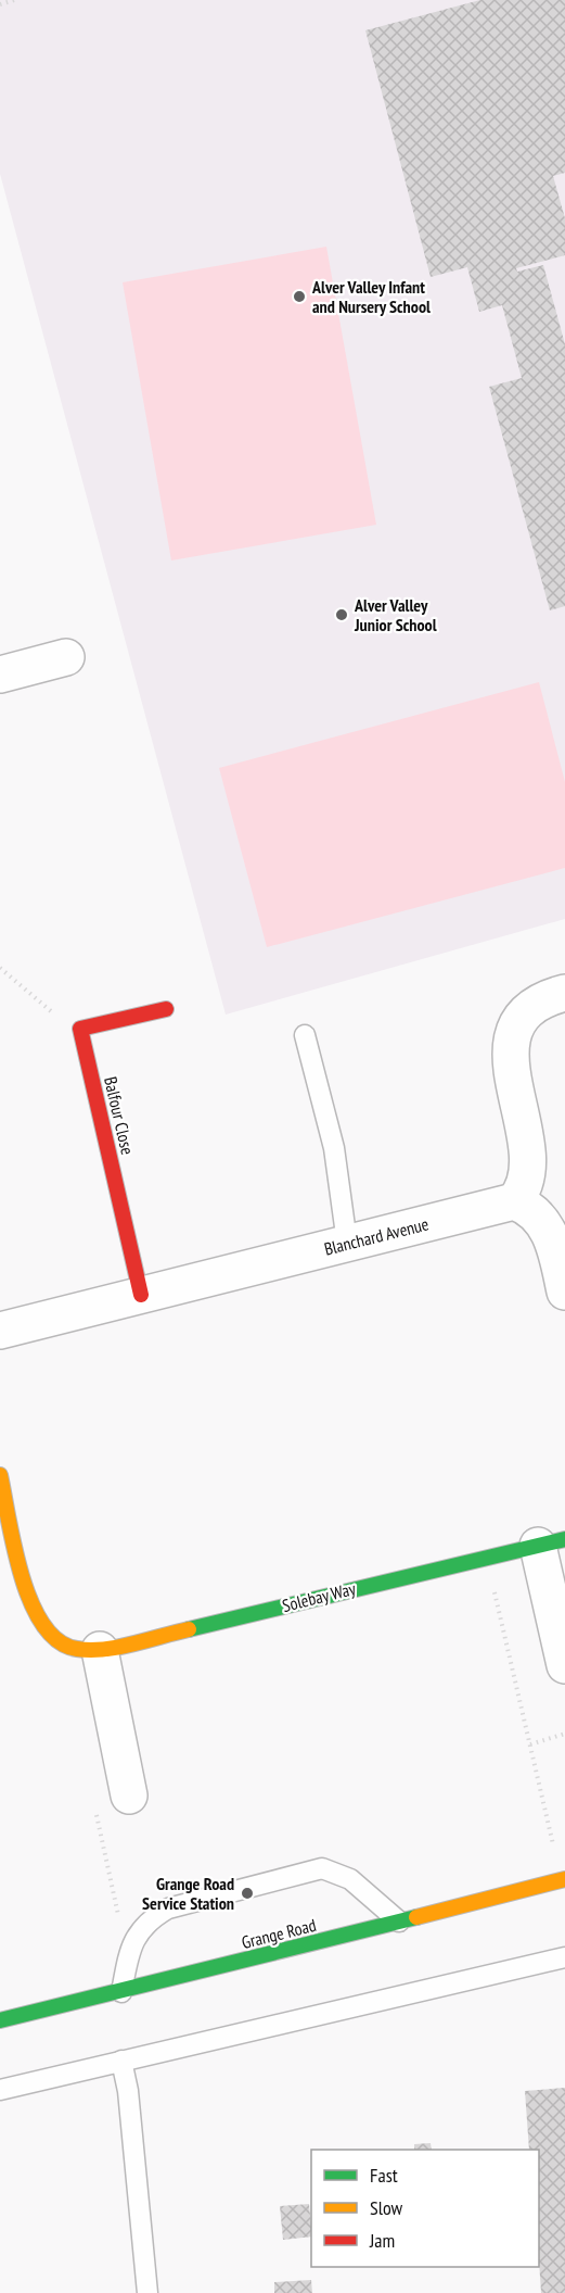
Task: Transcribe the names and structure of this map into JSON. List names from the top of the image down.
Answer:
{
  "streets": {
    "street": [
      "Balfour Close",
      "Blanchard Avenue",
      "Solebay Way",
      "Grange Road"
    ]
  },
  "crossings": [
    ["Balfour Close", "Blanchard Avenue"]
  ],
  "places": ["Alver Valley Infant and Nursery School", "Alver Valley Junior School", "Grange Road Service Station"],
  "legend": ["Fast", "Slow", "Jam"]
}
